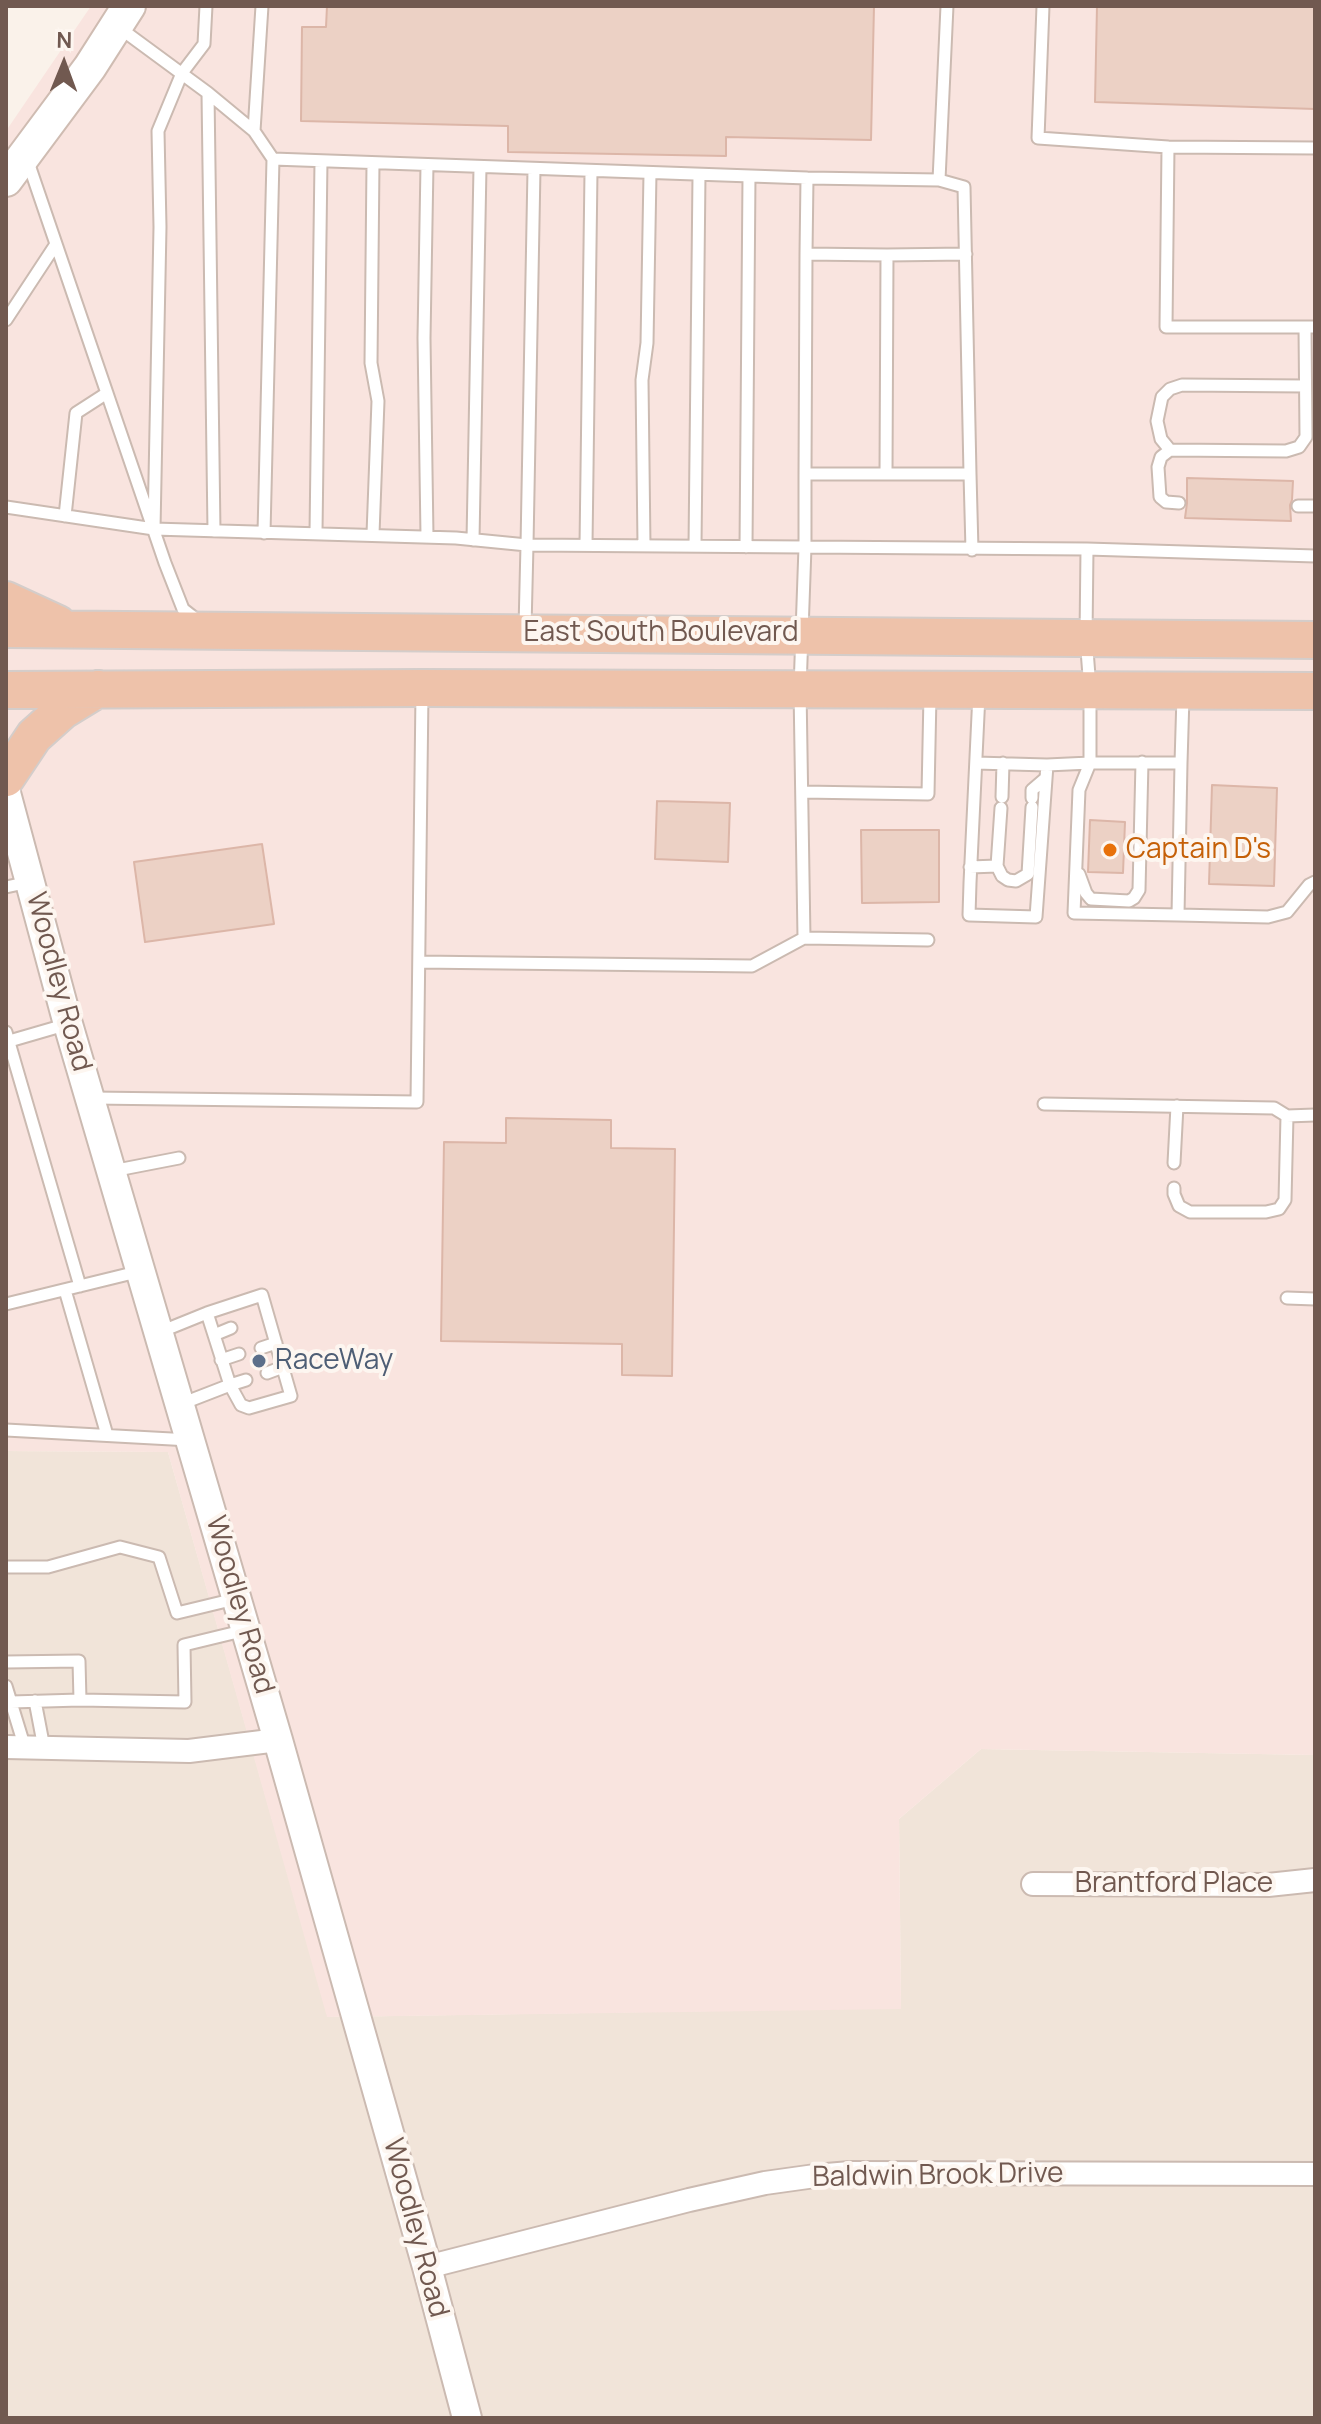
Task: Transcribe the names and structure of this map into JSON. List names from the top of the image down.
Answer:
{
  "streets": {
    "highway": ["East South Boulevard"],
    "street": ["Woodley Road", "Brantford Place", "Baldwin Brook Drive"]
  },
  "crossings": [
    ["Woodley Road", "Baldwin Brook Drive"]
  ],
  "places": ["Captain D's", "RaceWay"],
  "north": "top"
}
